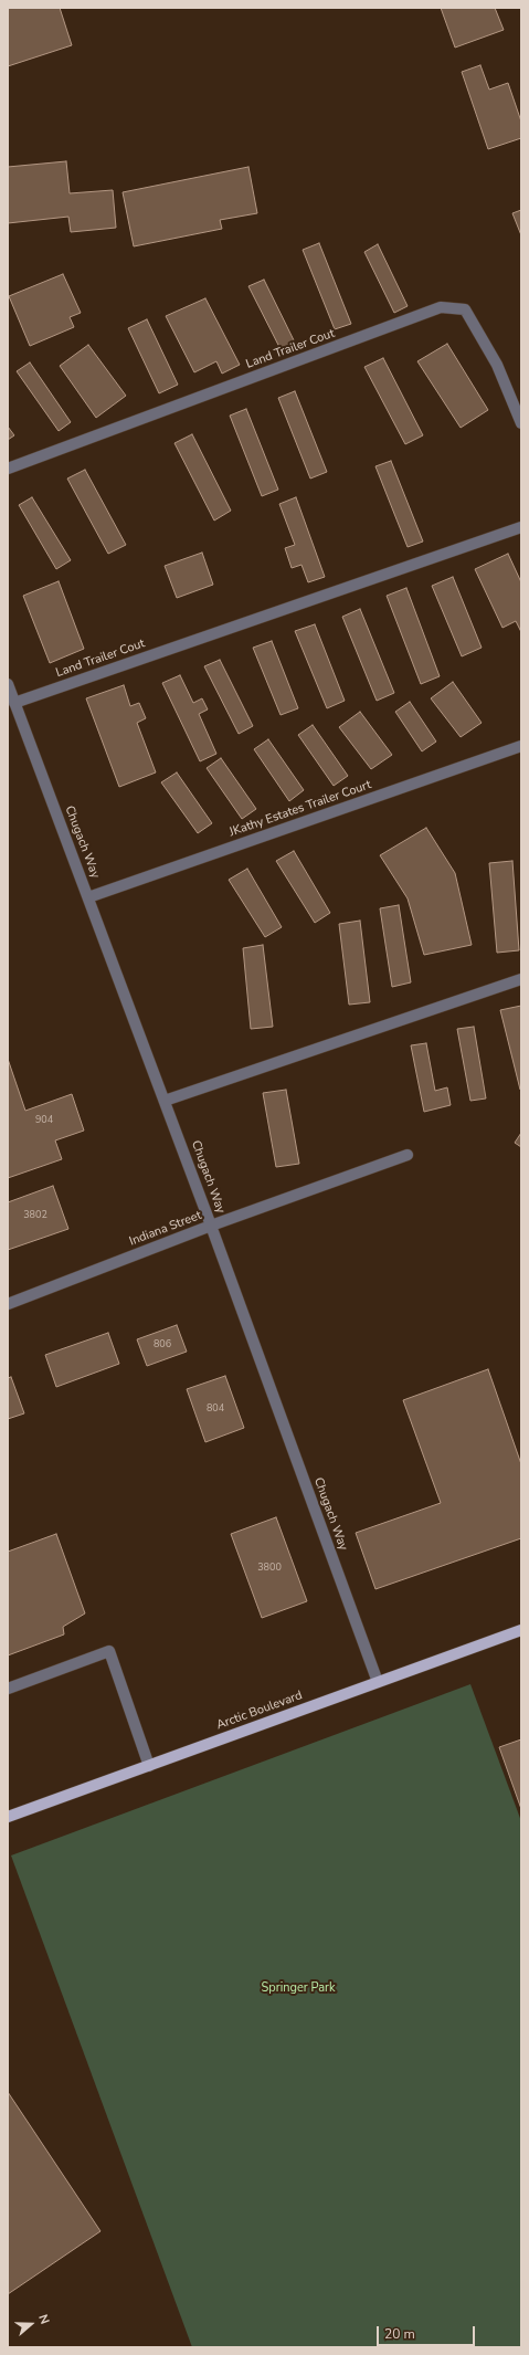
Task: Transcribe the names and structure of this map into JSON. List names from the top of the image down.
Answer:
{
  "streets": {
    "main road": ["Arctic Boulevard"],
    "street": [
      "Land Trailer Cout",
      "JKathy Estates Trailer Court",
      "Chugach Way",
      "Indiana Street"
    ]
  },
  "crossings": [
    ["Land Trailer Cout", "Chugach Way"],
    ["JKathy Estates Trailer Court", "Chugach Way"],
    ["Chugach Way", "Indiana Street"],
    ["Chugach Way", "Arctic Boulevard"]
  ],
  "parks": ["Springer Park"],
  "house_numbers": [
    "904",
    "3802",
    "806",
    "804",
    "3800"
  ],
  "scale_bar": "20 m",
  "north": "right"
}
